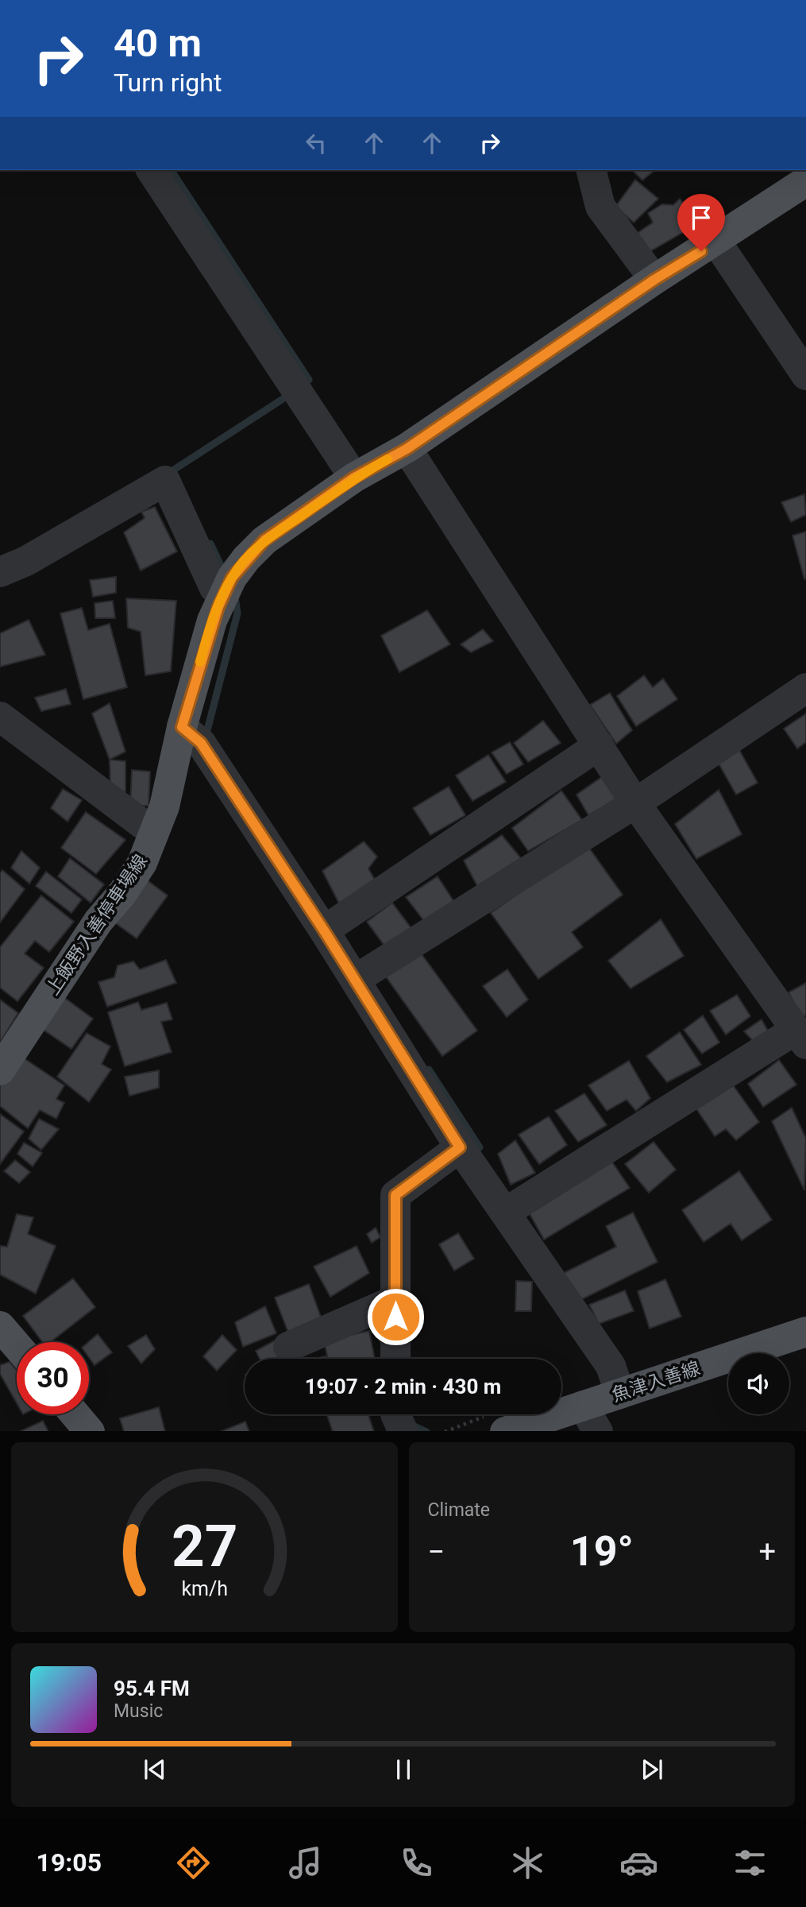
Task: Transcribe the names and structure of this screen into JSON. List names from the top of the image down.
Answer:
{
  "streets": {
    "main road": ["上飯野入善停車場線", "魚津入善線"]
  },
  "page": {
    "turn": ["40 m", "Turn right"],
    "limit": "30",
    "trip": "19:07 · 2 min · 430 m",
    "tile": "Climate",
    "heat": ["−", "19°", "+"],
    "song": ["95.4 FM", "Music"],
    "tabs": "19:05",
    "gauge": ["27", "km/h"]
  }
}
